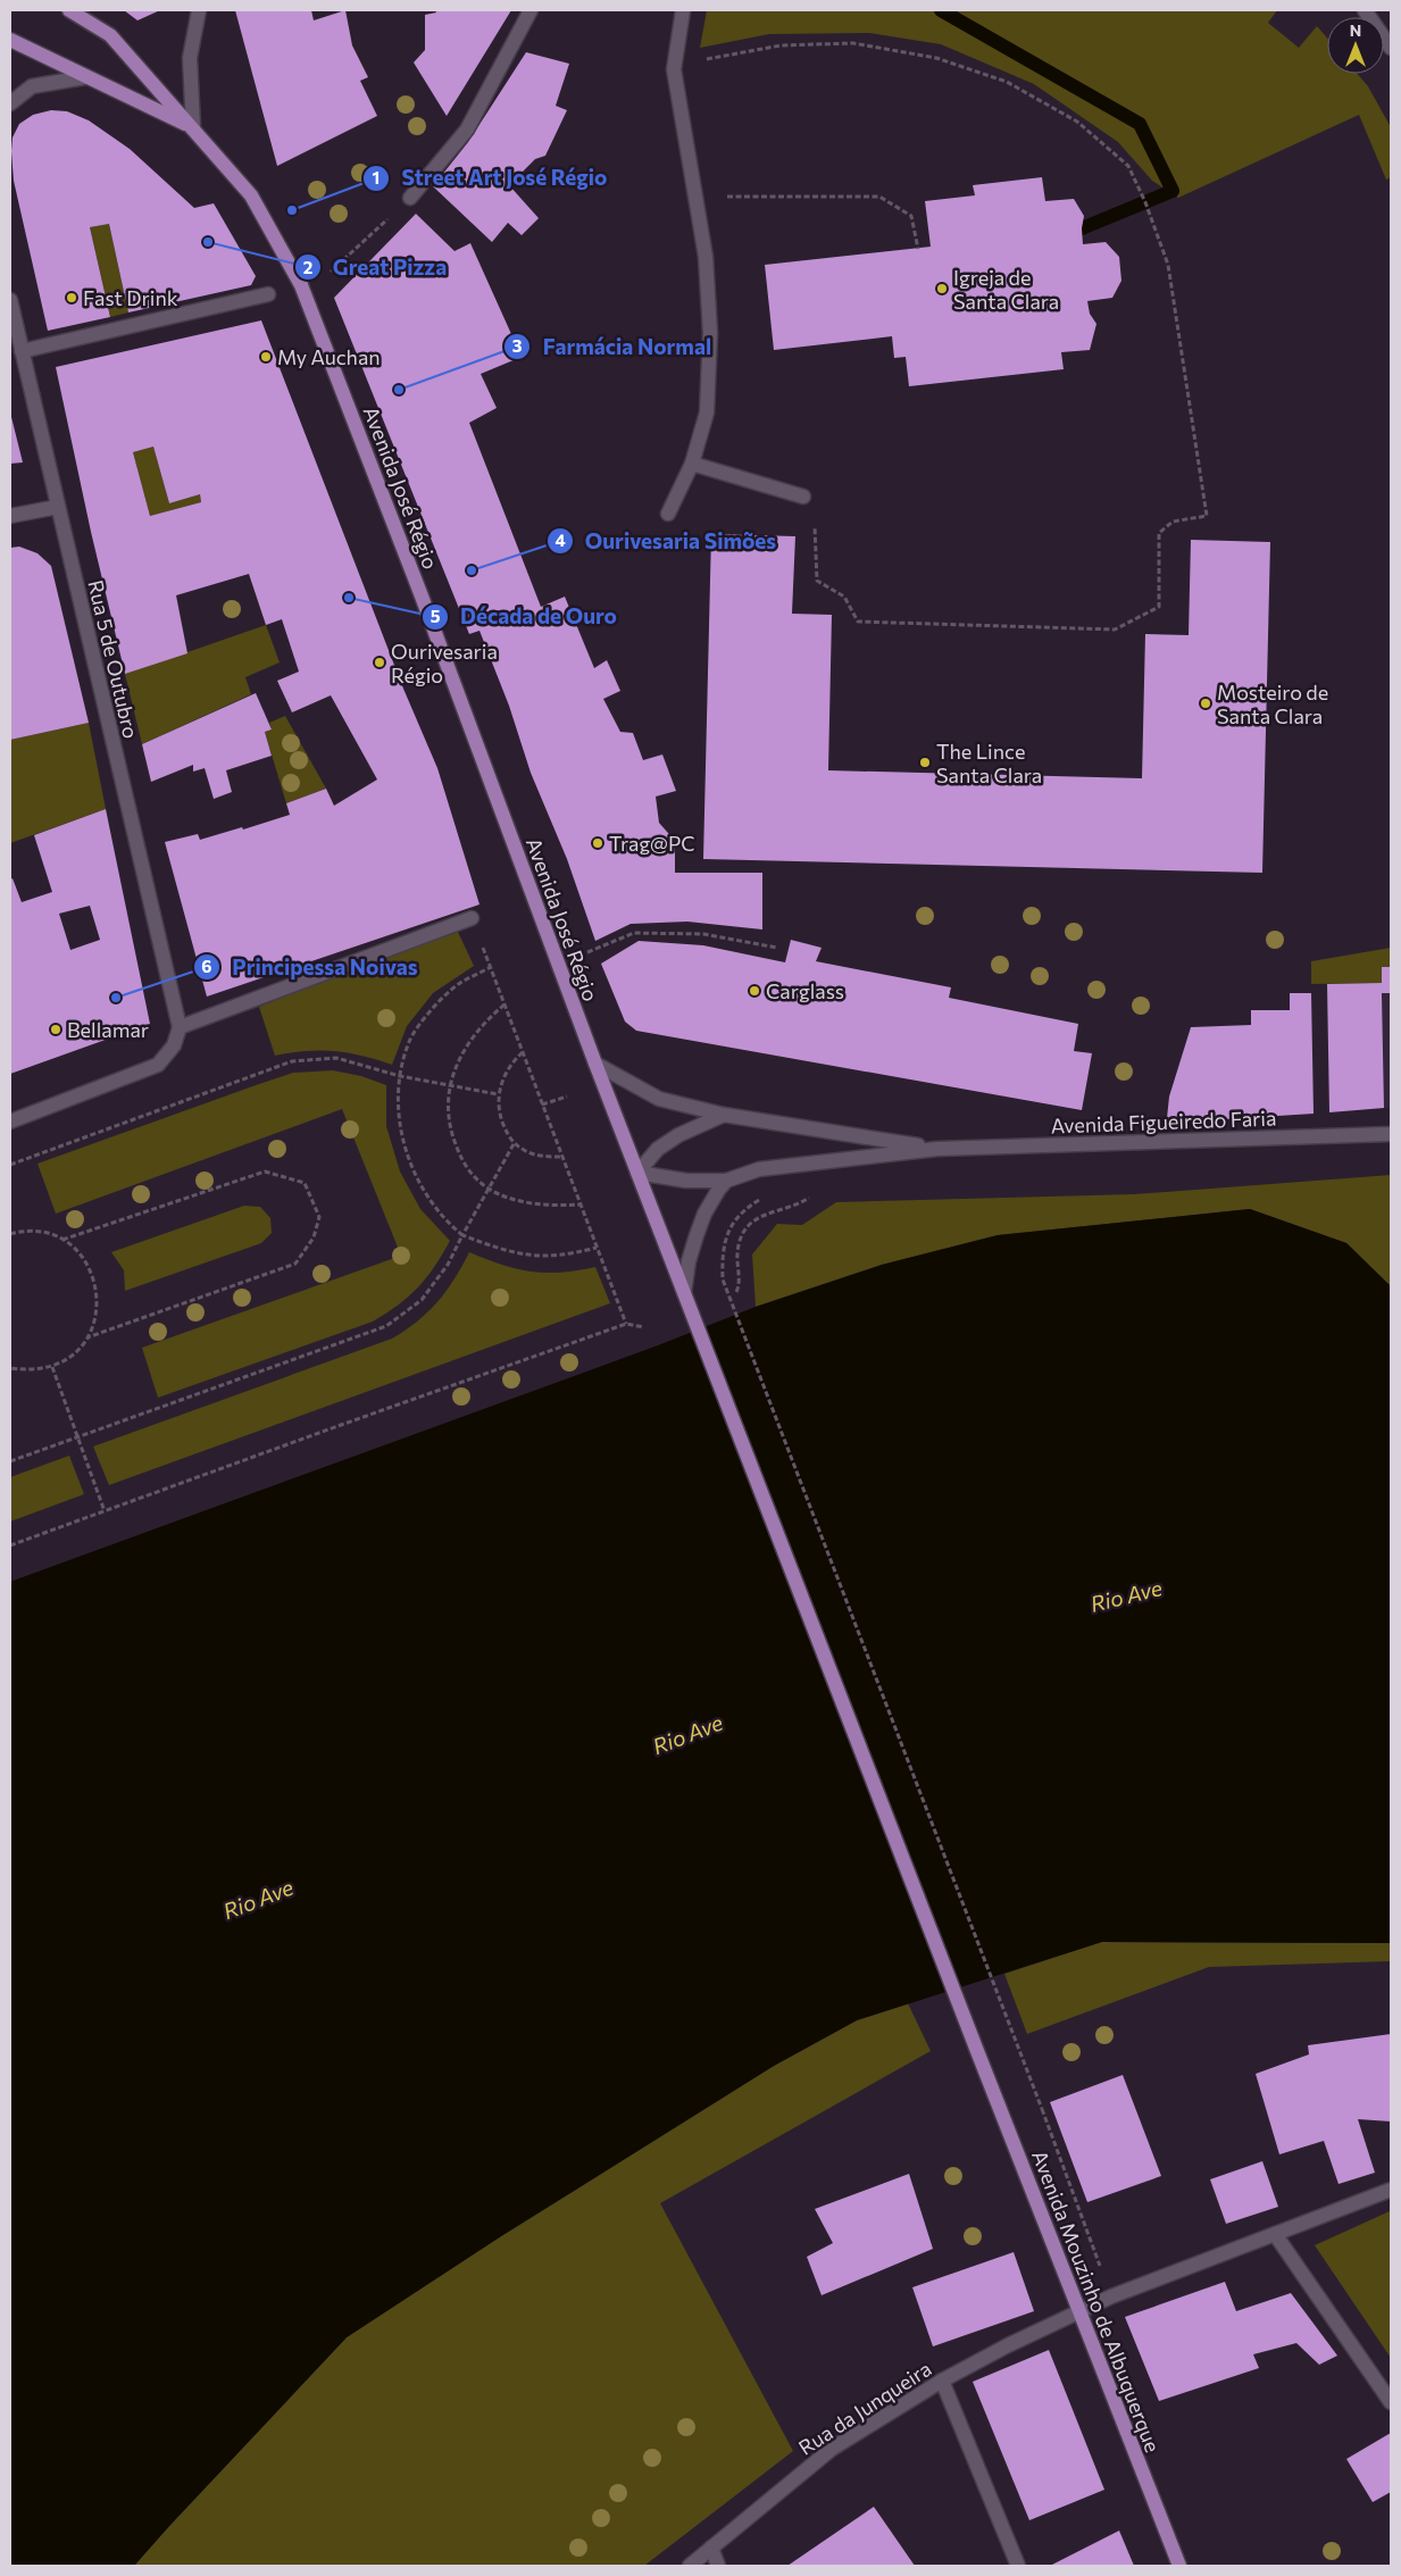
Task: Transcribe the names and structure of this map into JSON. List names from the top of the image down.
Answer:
{
  "streets": {
    "main road": ["Avenida José Régio", "Avenida Mouzinho de Albuquerque"],
    "street": ["Rua 5 de Outubro", "Avenida Figueiredo Faria", "Rua da Junqueira"]
  },
  "crossings": [
    ["Avenida José Régio", "Avenida Figueiredo Faria"],
    ["Avenida José Régio", "Avenida Mouzinho de Albuquerque"],
    ["Avenida Mouzinho de Albuquerque", "Rua da Junqueira"]
  ],
  "water": ["Rio Ave"],
  "places": [
    "Street Art José Régio",
    "Great Pizza",
    "Igreja de Santa Clara",
    "Fast Drink",
    "My Auchan",
    "Farmácia Normal",
    "Ourivesaria Simões",
    "Década de Ouro",
    "Ourivesaria Régio",
    "Mosteiro de Santa Clara",
    "The Lince Santa Clara",
    "Trag@PC",
    "Carglass",
    "Principessa Noivas",
    "Bellamar"
  ],
  "north": "top"
}
